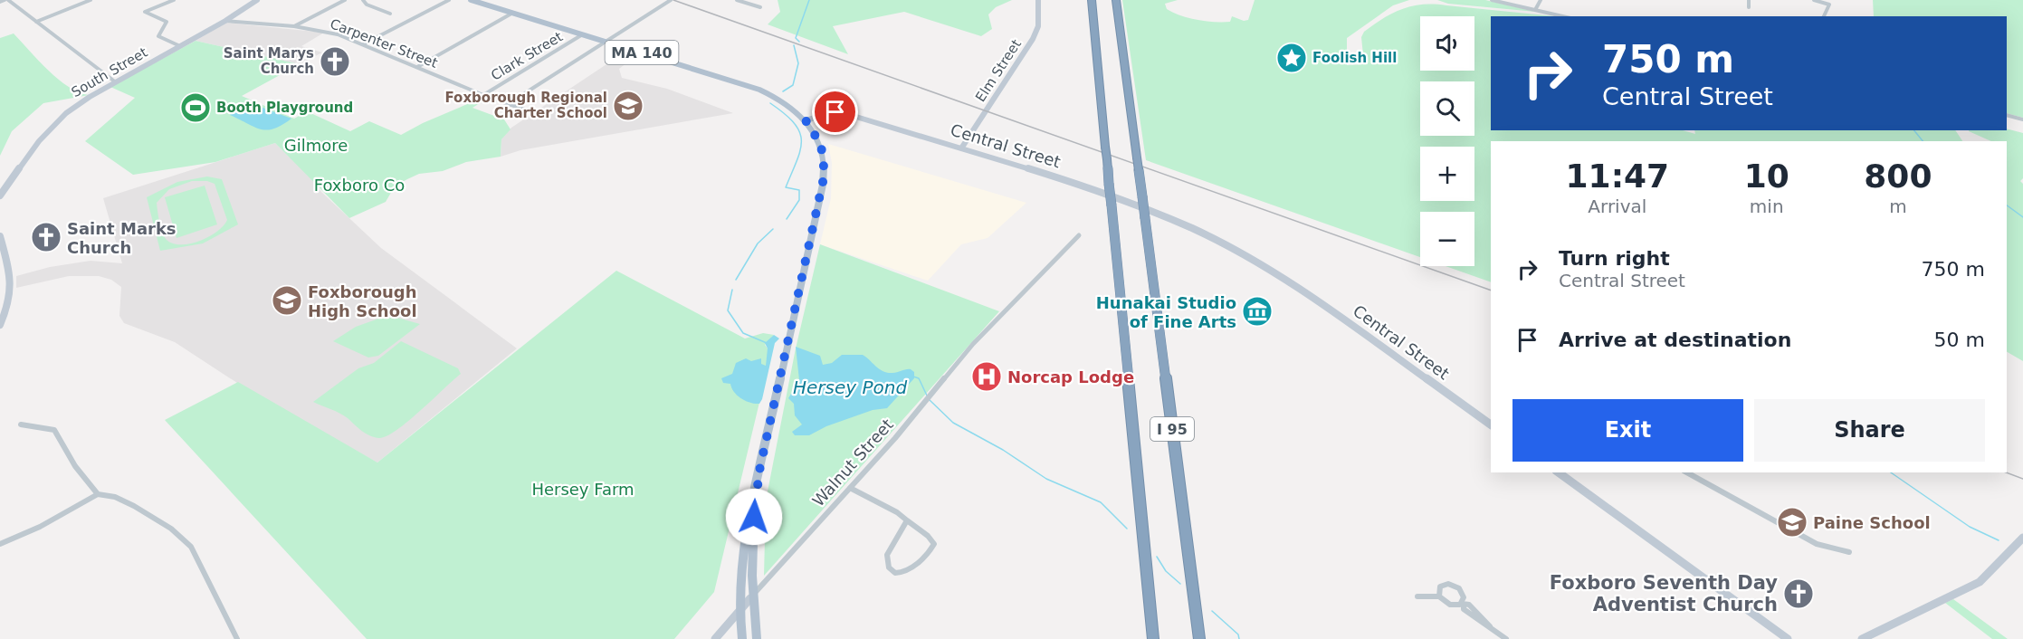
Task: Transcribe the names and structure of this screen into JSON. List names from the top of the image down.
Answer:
{
  "streets": {
    "highway": ["I 95"],
    "main road": [
      "MA 140",
      "Elm Street",
      "South Street",
      "Central Street",
      "Walnut Street"
    ],
    "street": ["Carpenter Street", "Clark Street"]
  },
  "crossings": [
    ["Carpenter Street", "Clark Street"],
    ["Carpenter Street", "South Street"],
    ["MA 140", "Clark Street"],
    ["MA 140", "Central Street"],
    ["MA 140", "Walnut Street"],
    ["Elm Street", "Central Street"]
  ],
  "water": ["Hersey Pond"],
  "parks": ["Gilmore", "Foxboro Co", "Hersey Farm"],
  "places": {
    "place": ["Foolish Hill"],
    "church": ["Saint Marys Church", "Saint Marks Church", "Foxboro Seventh Day Adventist Church"],
    "school or university": ["Foxborough Regional Charter School", "Foxborough High School", "Paine School"],
    "sports": ["Booth Playground"],
    "museum": ["Hunakai Studio of Fine Arts"],
    "hospital": ["Norcap Lodge"]
  },
  "page": {
    "map_buttons": ["+", "−"],
    "turn": ["750 m", "Central Street"],
    "eta": [
      "11:47",
      "Arrival",
      "10",
      "min",
      "800",
      "m"
    ],
    "list": [
      {
        "name": "Turn right",
        "note": "Central Street",
        "value": "750 m"
      },
      {
        "name": "Arrive at destination",
        "value": "50 m"
      }
    ],
    "buttons": ["Exit", "Share"]
  }
}
